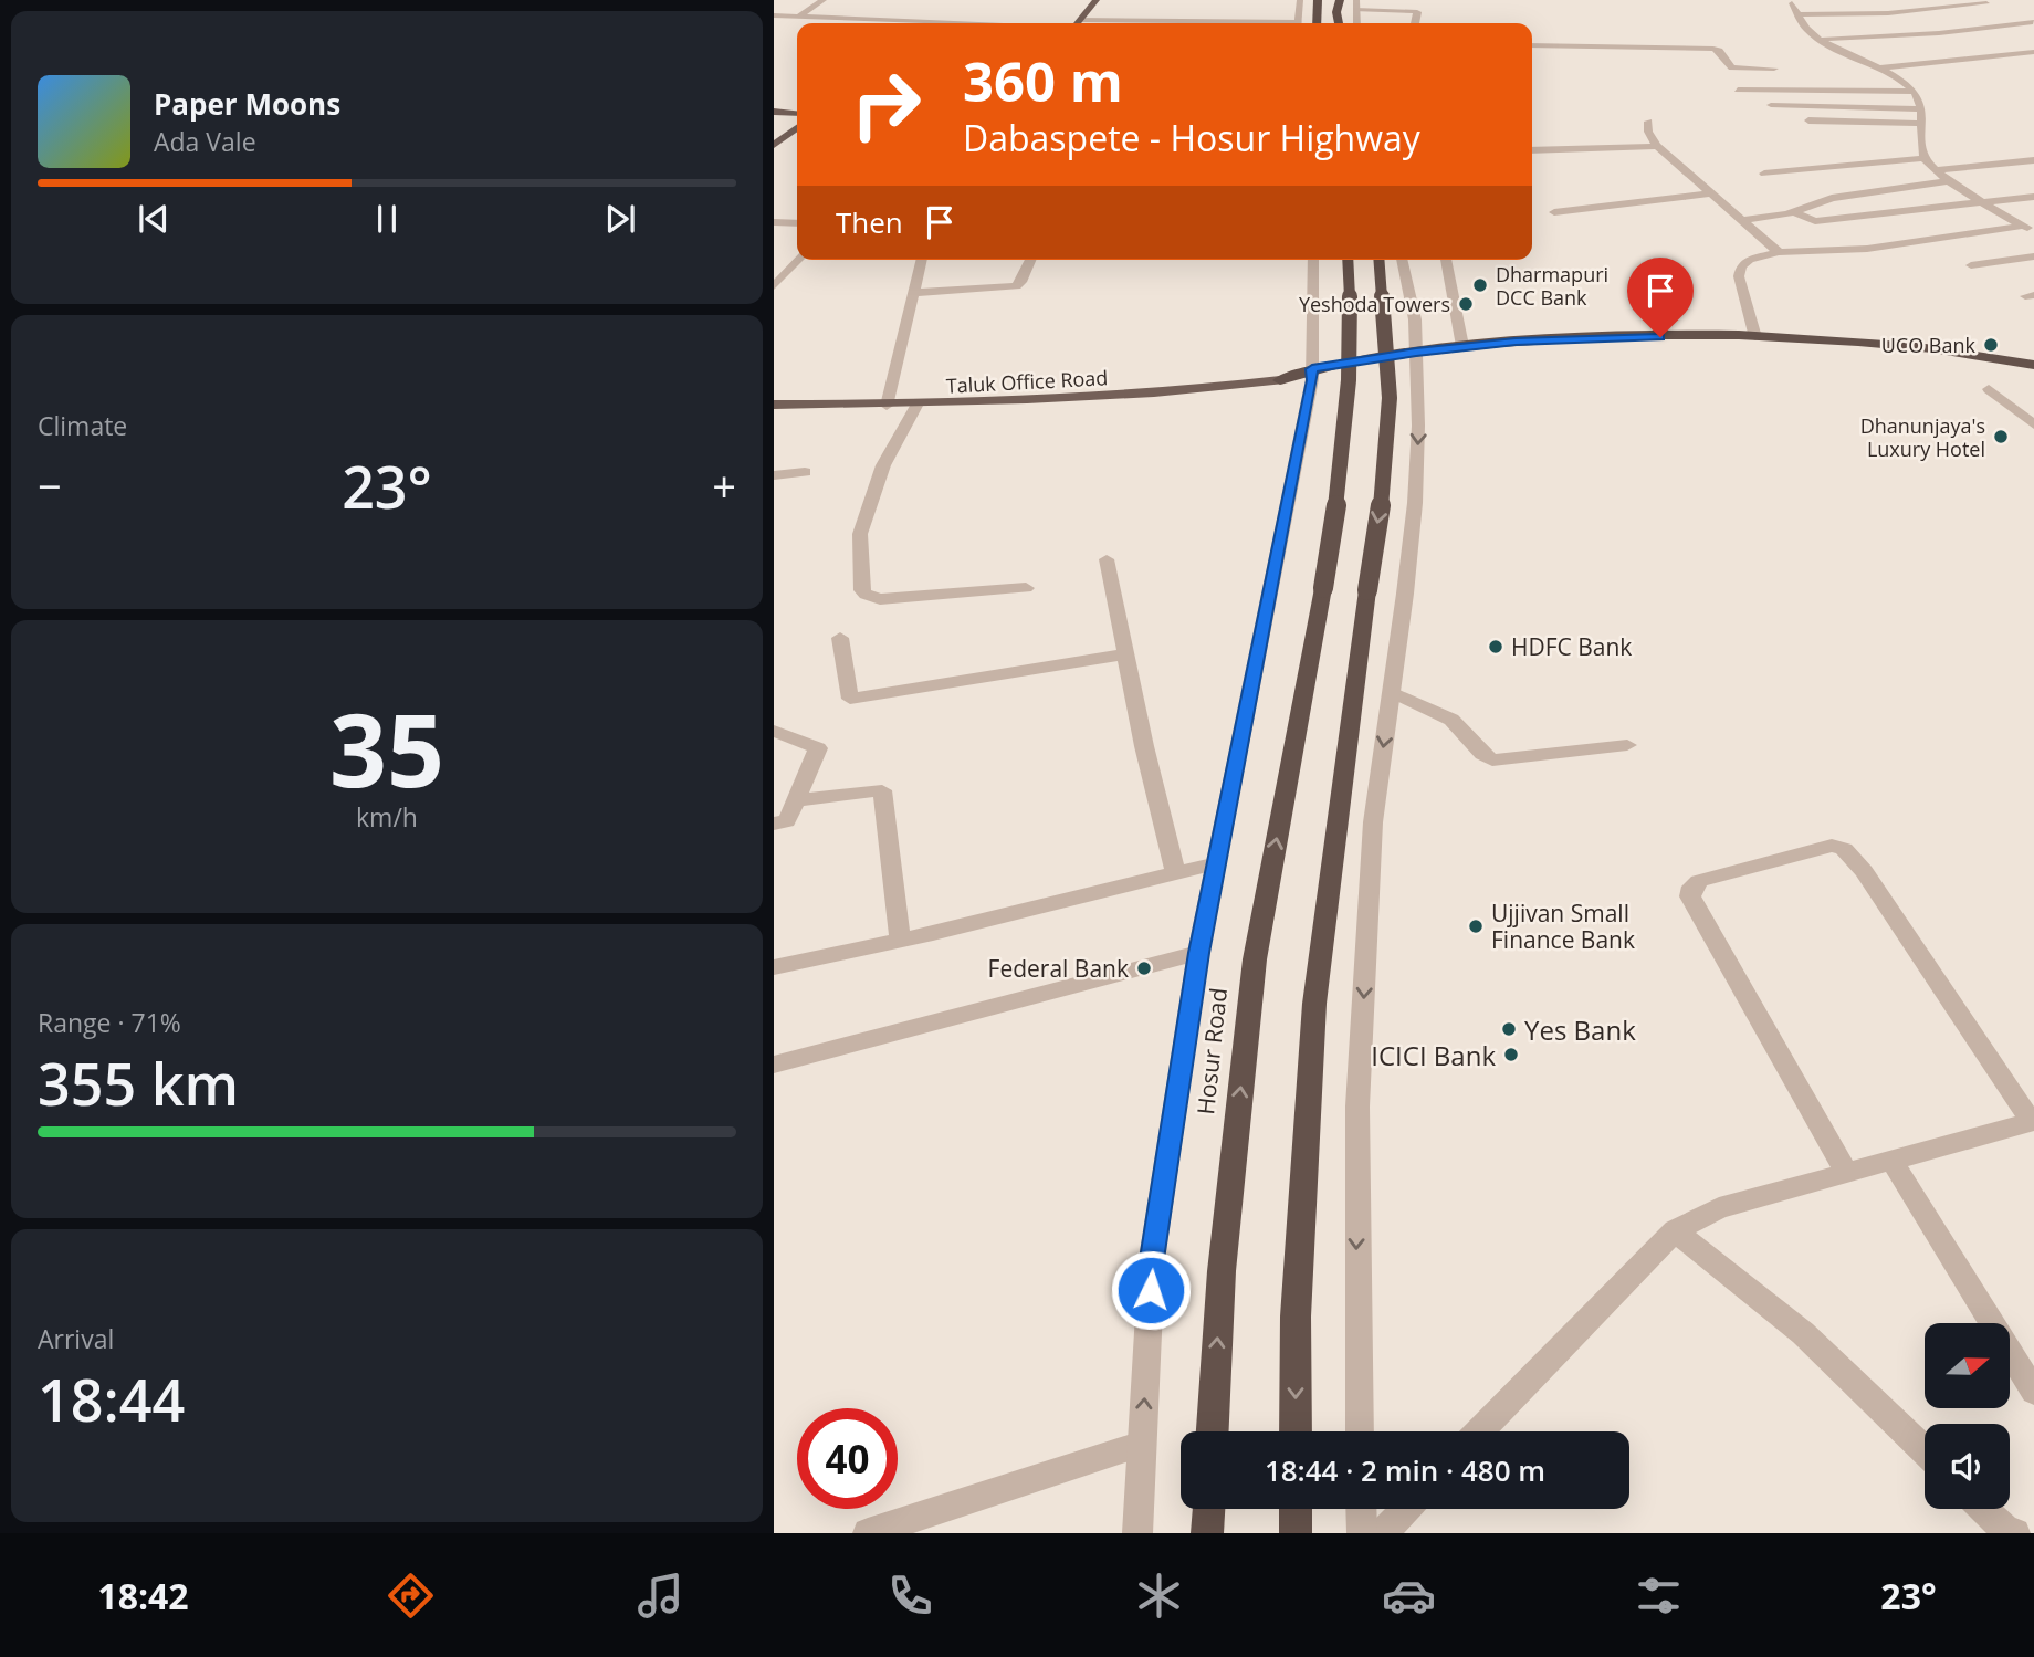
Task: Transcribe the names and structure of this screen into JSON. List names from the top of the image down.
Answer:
{
  "streets": {
    "highway": ["Taluk Office Road", "Hosur Road"]
  },
  "places": [
    "Dharmapuri DCC Bank",
    "Yeshoda Towers",
    "UCO Bank",
    "Dhanunjaya's Luxury Hotel",
    "HDFC Bank",
    "Ujjivan Small Finance Bank",
    "Federal Bank",
    "Yes Bank",
    "ICICI Bank"
  ],
  "north": "right",
  "page": {
    "turn": ["360 m", "Dabaspete - Hosur Highway"],
    "song": ["Paper Moons", "Ada Vale"],
    "then": "Then",
    "tile": [
      "Climate",
      ["35", "km/h"],
      ["Range · 71%", "355 km"],
      ["Arrival", "18:44"]
    ],
    "heat": ["−", "23°", "+"],
    "limit": "40",
    "trip": "18:44 · 2 min · 480 m",
    "tabs": ["18:42", "23°"]
  }
}
